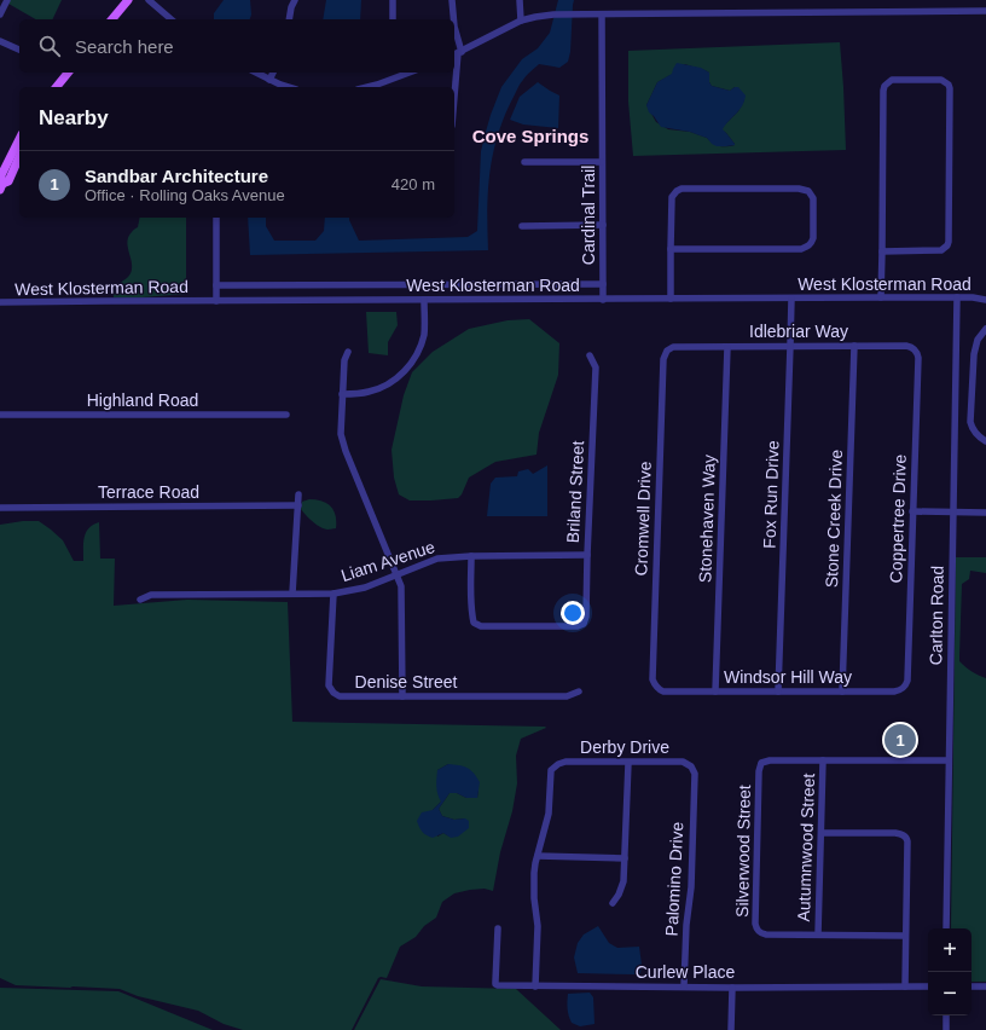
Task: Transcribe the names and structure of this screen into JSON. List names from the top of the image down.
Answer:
{
  "streets": {
    "street": [
      "Cardinal Trail",
      "West Klosterman Road",
      "Idlebriar Way",
      "Highland Road",
      "Terrace Road",
      "Briland Street",
      "Fox Run Drive",
      "Cromwell Drive",
      "Stonehaven Way",
      "Stone Creek Drive",
      "Coppertree Drive",
      "Liam Avenue",
      "Carlton Road",
      "Windsor Hill Way",
      "Denise Street",
      "Derby Drive",
      "Autumnwood Street",
      "Silverwood Street",
      "Palomino Drive",
      "Curlew Place"
    ]
  },
  "crossings": [
    ["Cardinal Trail", "West Klosterman Road"],
    ["West Klosterman Road", "Fox Run Drive"],
    ["West Klosterman Road", "Carlton Road"],
    ["Idlebriar Way", "Fox Run Drive"],
    ["Idlebriar Way", "Cromwell Drive"],
    ["Idlebriar Way", "Stonehaven Way"],
    ["Idlebriar Way", "Stone Creek Drive"],
    ["Idlebriar Way", "Coppertree Drive"],
    ["Briland Street", "Liam Avenue"],
    ["Fox Run Drive", "Windsor Hill Way"],
    ["Cromwell Drive", "Windsor Hill Way"],
    ["Stonehaven Way", "Windsor Hill Way"],
    ["Stone Creek Drive", "Windsor Hill Way"],
    ["Coppertree Drive", "Windsor Hill Way"],
    ["Liam Avenue", "Denise Street"],
    ["Derby Drive", "Palomino Drive"],
    ["Autumnwood Street", "Silverwood Street"],
    ["Palomino Drive", "Curlew Place"]
  ],
  "districts": ["Cove Springs"],
  "page": {
    "search": "Search here",
    "heading": "Nearby",
    "list": [
      {
        "mark": "1",
        "name": "Sandbar Architecture",
        "note": "Office · Rolling Oaks Avenue",
        "value": "420 m"
      }
    ],
    "pins": "1",
    "map_buttons": ["+", "−"]
  }
}
